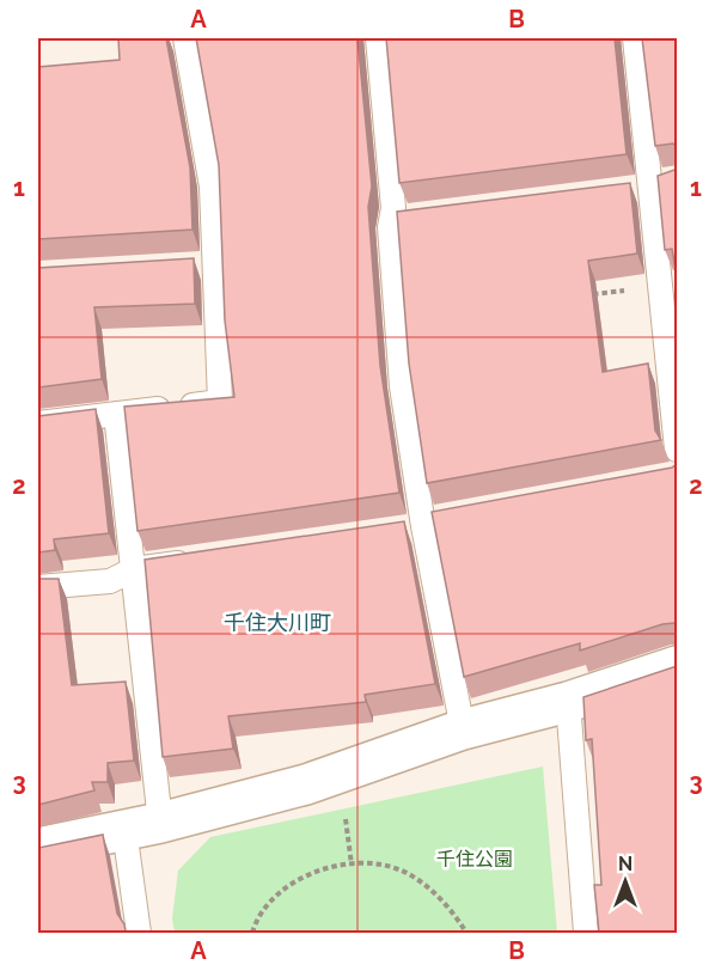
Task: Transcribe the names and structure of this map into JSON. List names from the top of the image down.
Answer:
{
  "districts": ["千住大川町"],
  "parks": ["千住公園"],
  "north": "top",
  "grid": {
    "columns": ["A", "B"],
    "rows": ["1", "2", "3"]
  }
}
